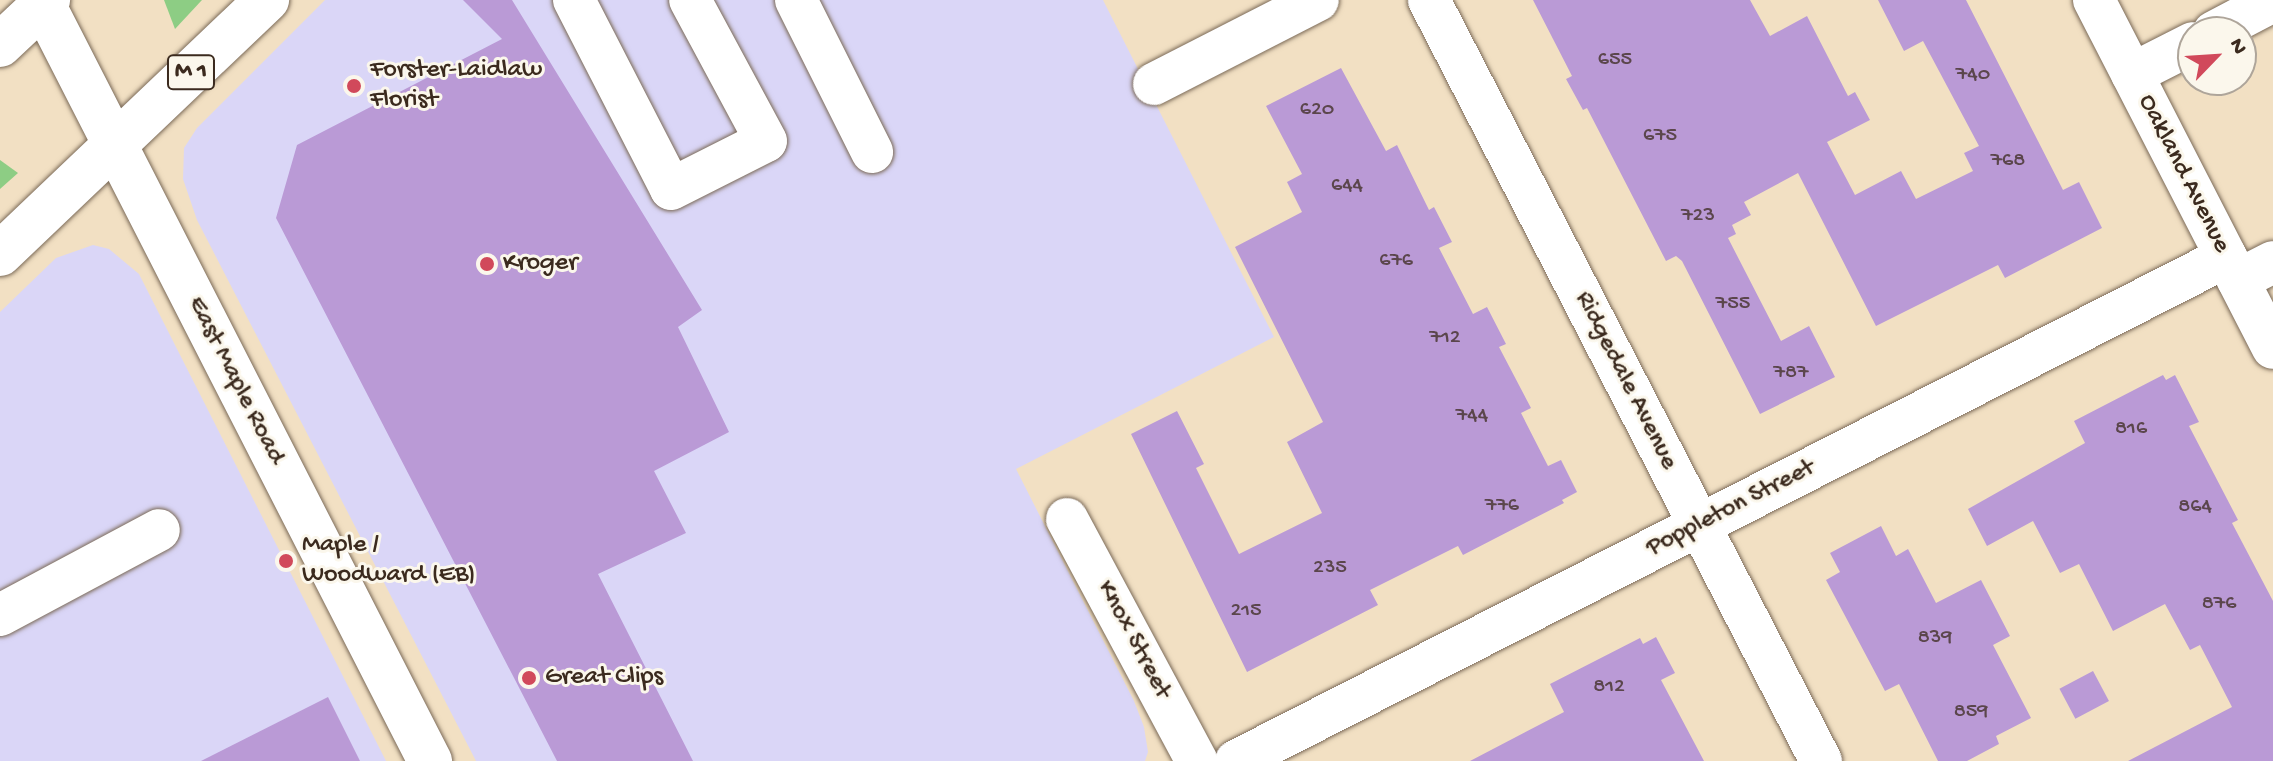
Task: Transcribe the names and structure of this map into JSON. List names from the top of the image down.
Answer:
{
  "streets": {
    "main road": ["M 1", "East Maple Road"],
    "street": [
      "Oakland Avenue",
      "Ridgedale Avenue",
      "Poppleton Street",
      "Knox Street"
    ]
  },
  "crossings": [
    ["M 1", "East Maple Road"],
    ["Oakland Avenue", "Poppleton Street"],
    ["Ridgedale Avenue", "Poppleton Street"]
  ],
  "places": [
    "Forster-Laidlaw Florist",
    "Kroger",
    "Maple / Woodward (EB)",
    "Great Clips"
  ],
  "house_numbers": [
    "655",
    "740",
    "620",
    "675",
    "768",
    "644",
    "723",
    "676",
    "755",
    "712",
    "787",
    "744",
    "816",
    "776",
    "864",
    "235",
    "876",
    "215",
    "839",
    "812",
    "859"
  ],
  "north": "top right"
}
